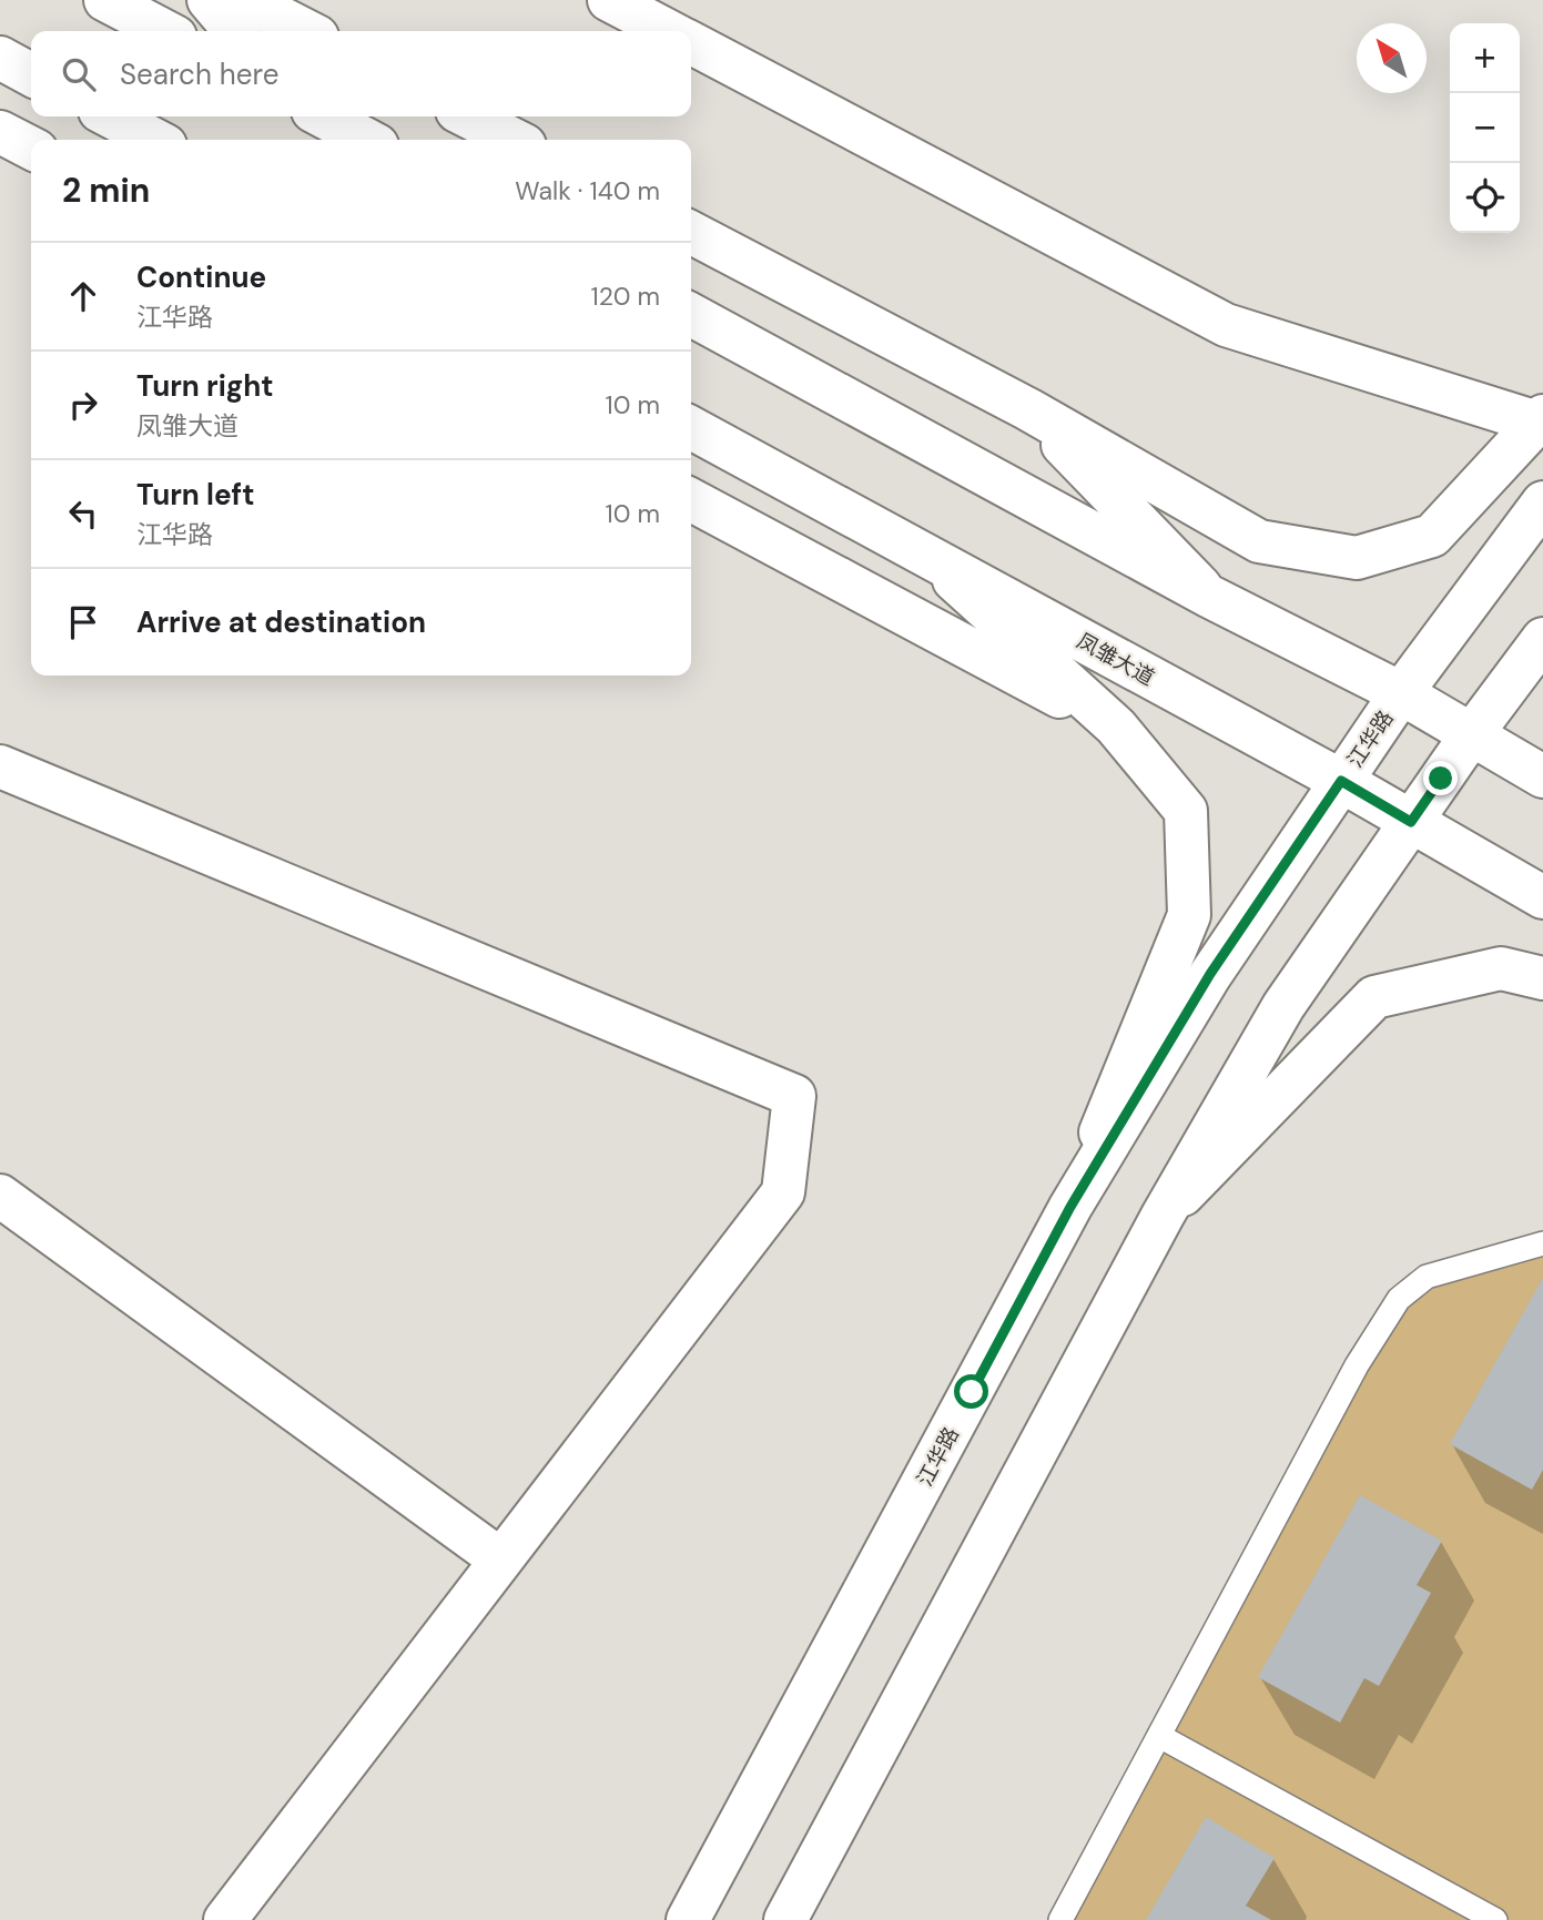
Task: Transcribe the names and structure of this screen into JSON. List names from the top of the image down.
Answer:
{
  "streets": {
    "street": ["凤雏大道", "江华路"]
  },
  "crossings": [
    ["凤雏大道", "江华路"]
  ],
  "north": "top left",
  "page": {
    "map_buttons": ["+", "−"],
    "search": "Search here",
    "heading": ["2 min", "Walk · 140 m"],
    "list": [
      ["Continue", "江华路", "120 m"],
      ["Turn right", "凤雏大道", "10 m"],
      ["Turn left", "江华路", "10 m"],
      "Arrive at destination"
    ]
  }
}
